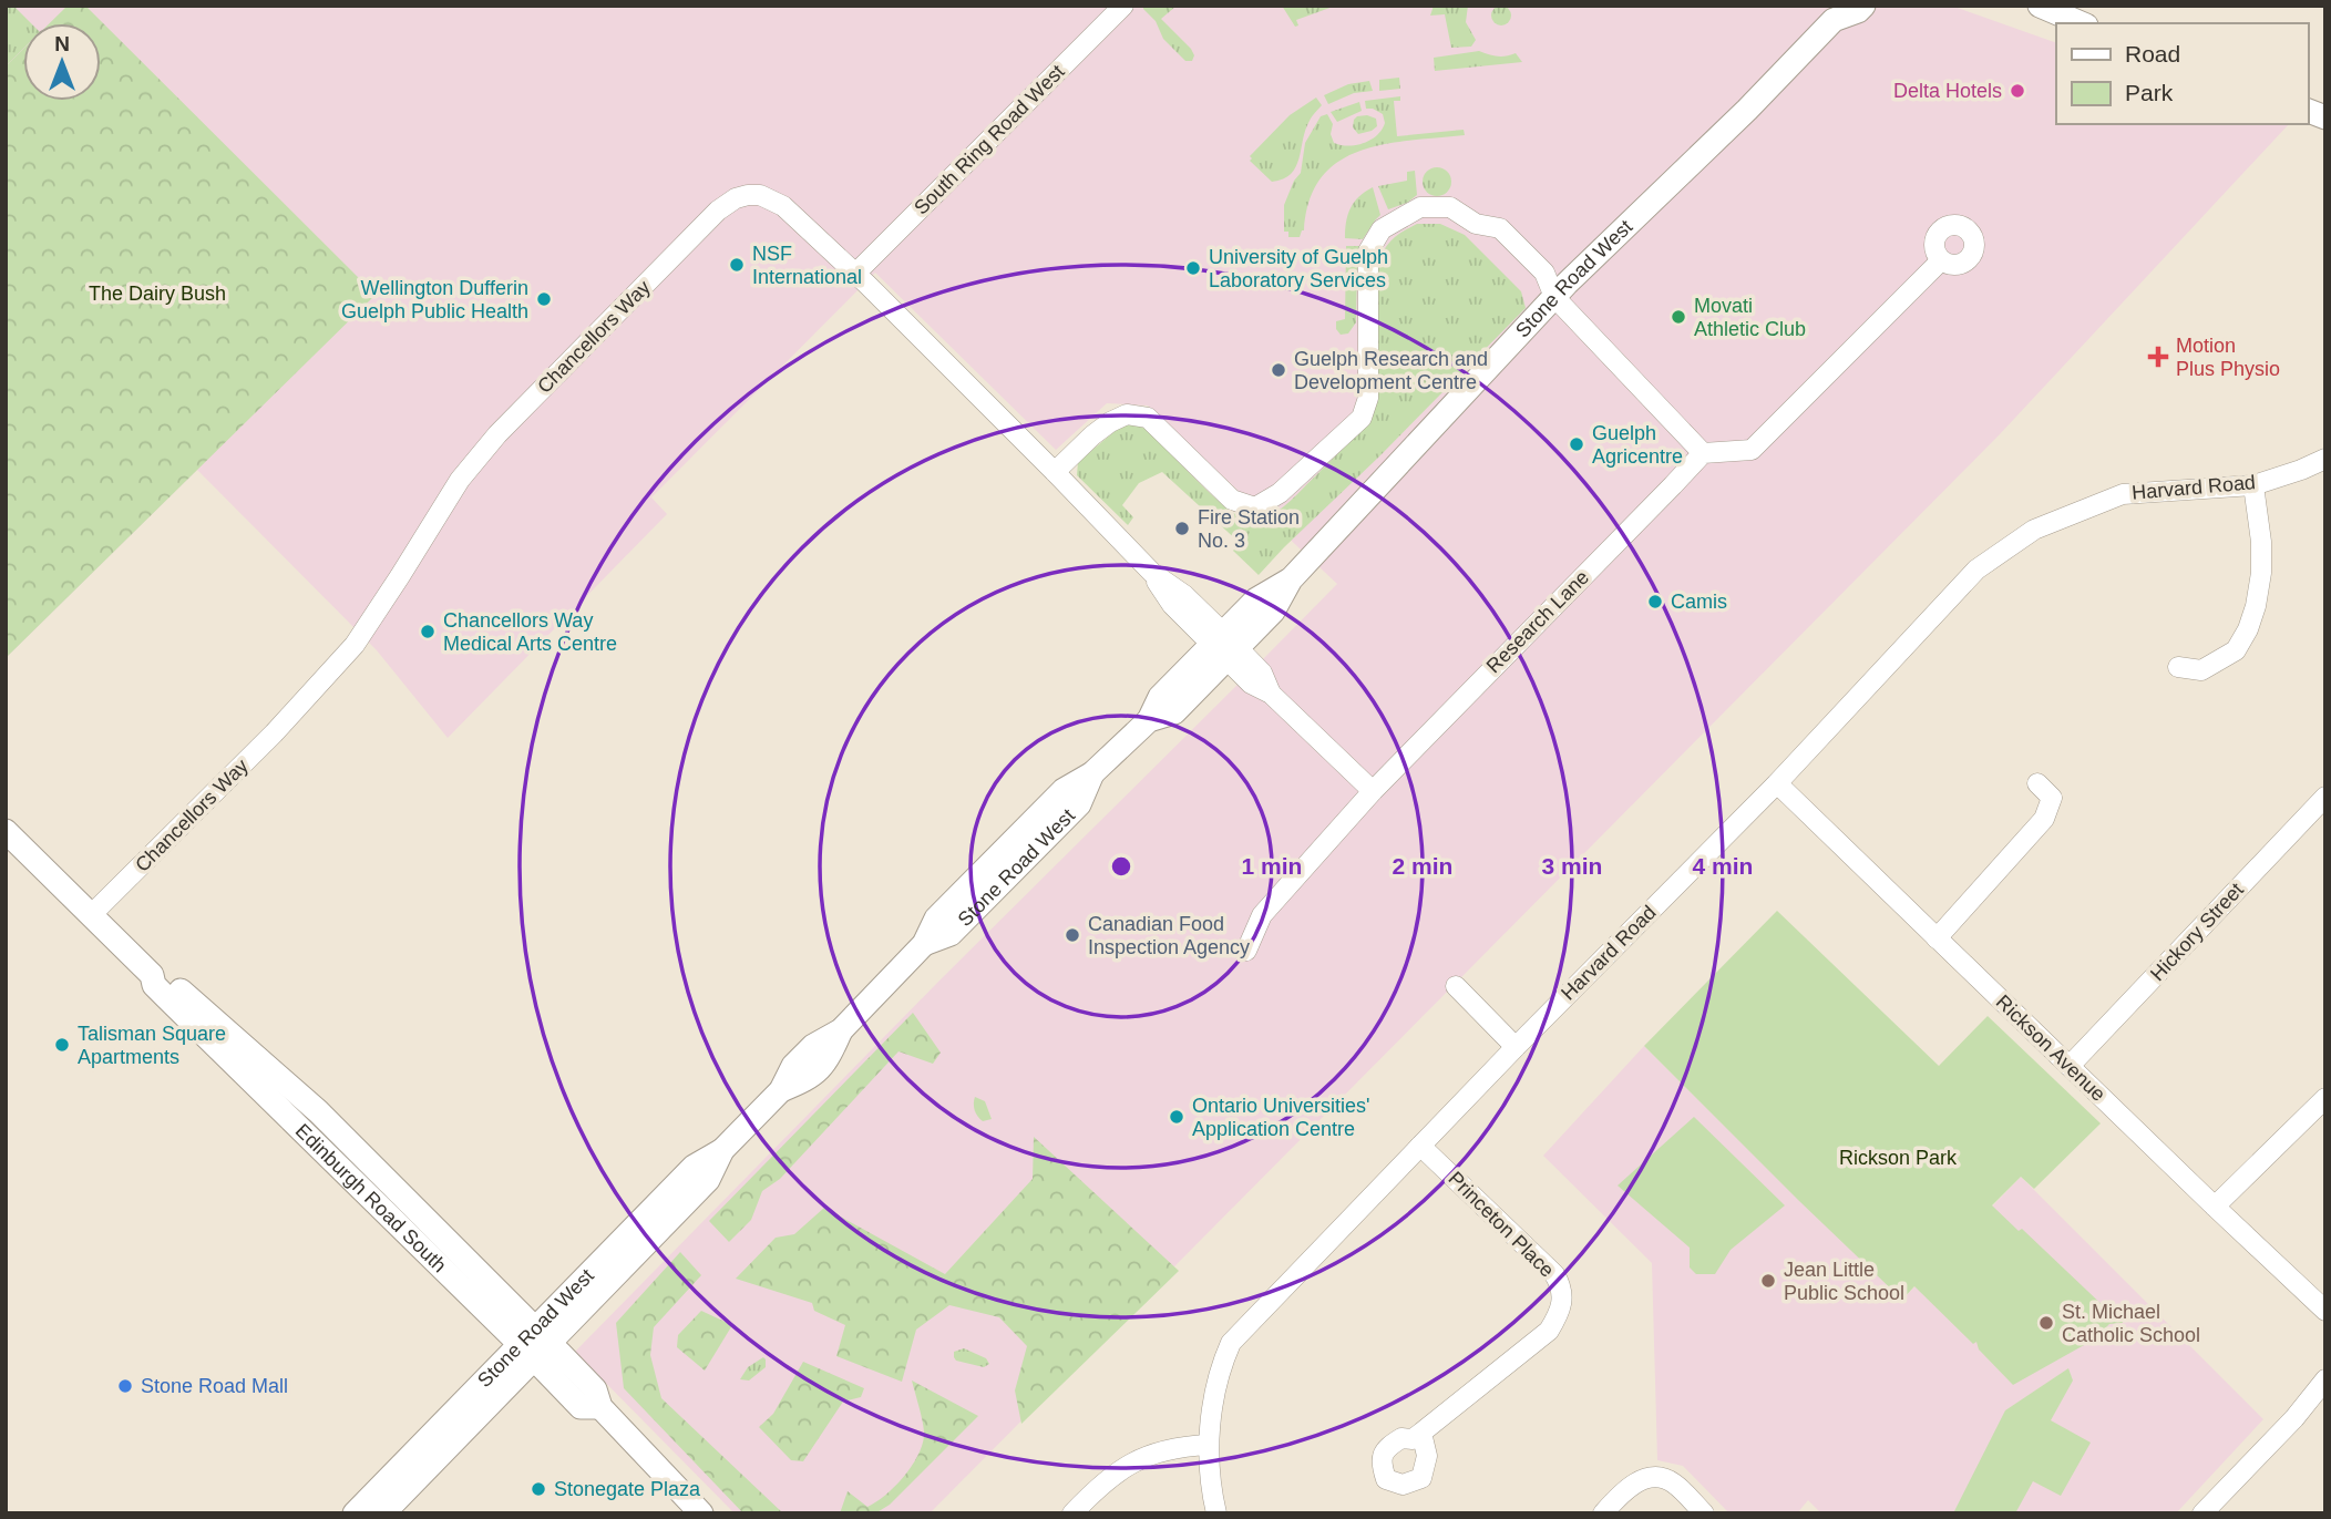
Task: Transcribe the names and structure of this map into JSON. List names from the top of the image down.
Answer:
{
  "streets": {
    "main road": ["Stone Road West", "Edinburgh Road South"],
    "street": [
      "South Ring Road West",
      "Chancellors Way",
      "Harvard Road",
      "Research Lane",
      "Hickory Street",
      "Rickson Avenue",
      "Princeton Place"
    ]
  },
  "crossings": [
    ["South Ring Road West", "Chancellors Way"],
    ["Stone Road West", "Chancellors Way"],
    ["Stone Road West", "Edinburgh Road South"],
    ["Chancellors Way", "Edinburgh Road South"],
    ["Harvard Road", "Rickson Avenue"],
    ["Harvard Road", "Princeton Place"],
    ["Hickory Street", "Rickson Avenue"]
  ],
  "parks": ["The Dairy Bush", "Rickson Park"],
  "places": {
    "other": [
      "Delta Hotels",
      "NSF International",
      "University of Guelph Laboratory Services",
      "Wellington Dufferin Guelph Public Health",
      "Movati Athletic Club",
      "Guelph Research and Development Centre",
      "Guelph Agricentre",
      "Fire Station No. 3",
      "Camis",
      "Chancellors Way Medical Arts Centre",
      "Canadian Food Inspection Agency",
      "Talisman Square Apartments",
      "Ontario Universities' Application Centre",
      "Jean Little Public School",
      "St. Michael Catholic School",
      "Stone Road Mall",
      "Stonegate Plaza"
    ],
    "health": ["Motion Plus Physio"]
  },
  "legend": ["Road", "Park"],
  "north": "top",
  "rings": [
    "1 min",
    "2 min",
    "3 min",
    "4 min"
  ]
}
